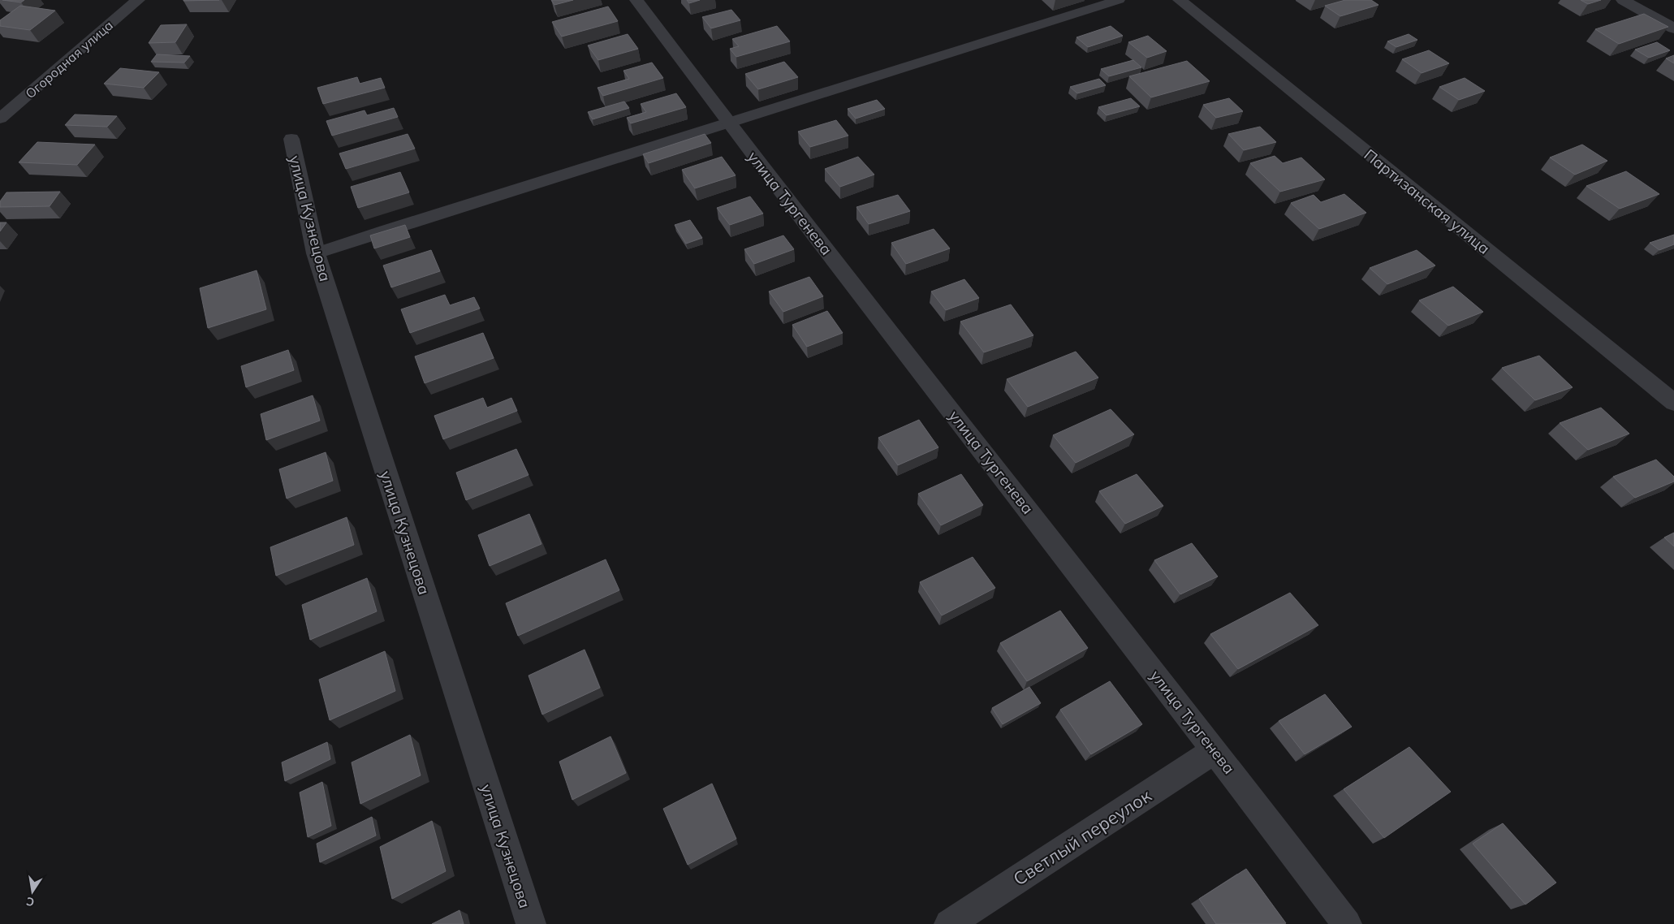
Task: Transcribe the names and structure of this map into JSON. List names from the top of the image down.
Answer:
{
  "streets": {
    "street": [
      "Огородная улица",
      "Партизанская улица",
      "улица Тургенева",
      "улица Кузнецова",
      "Светлый переулок"
    ]
  },
  "crossings": [
    ["улица Тургенева", "Светлый переулок"]
  ],
  "north": "bottom"
}
